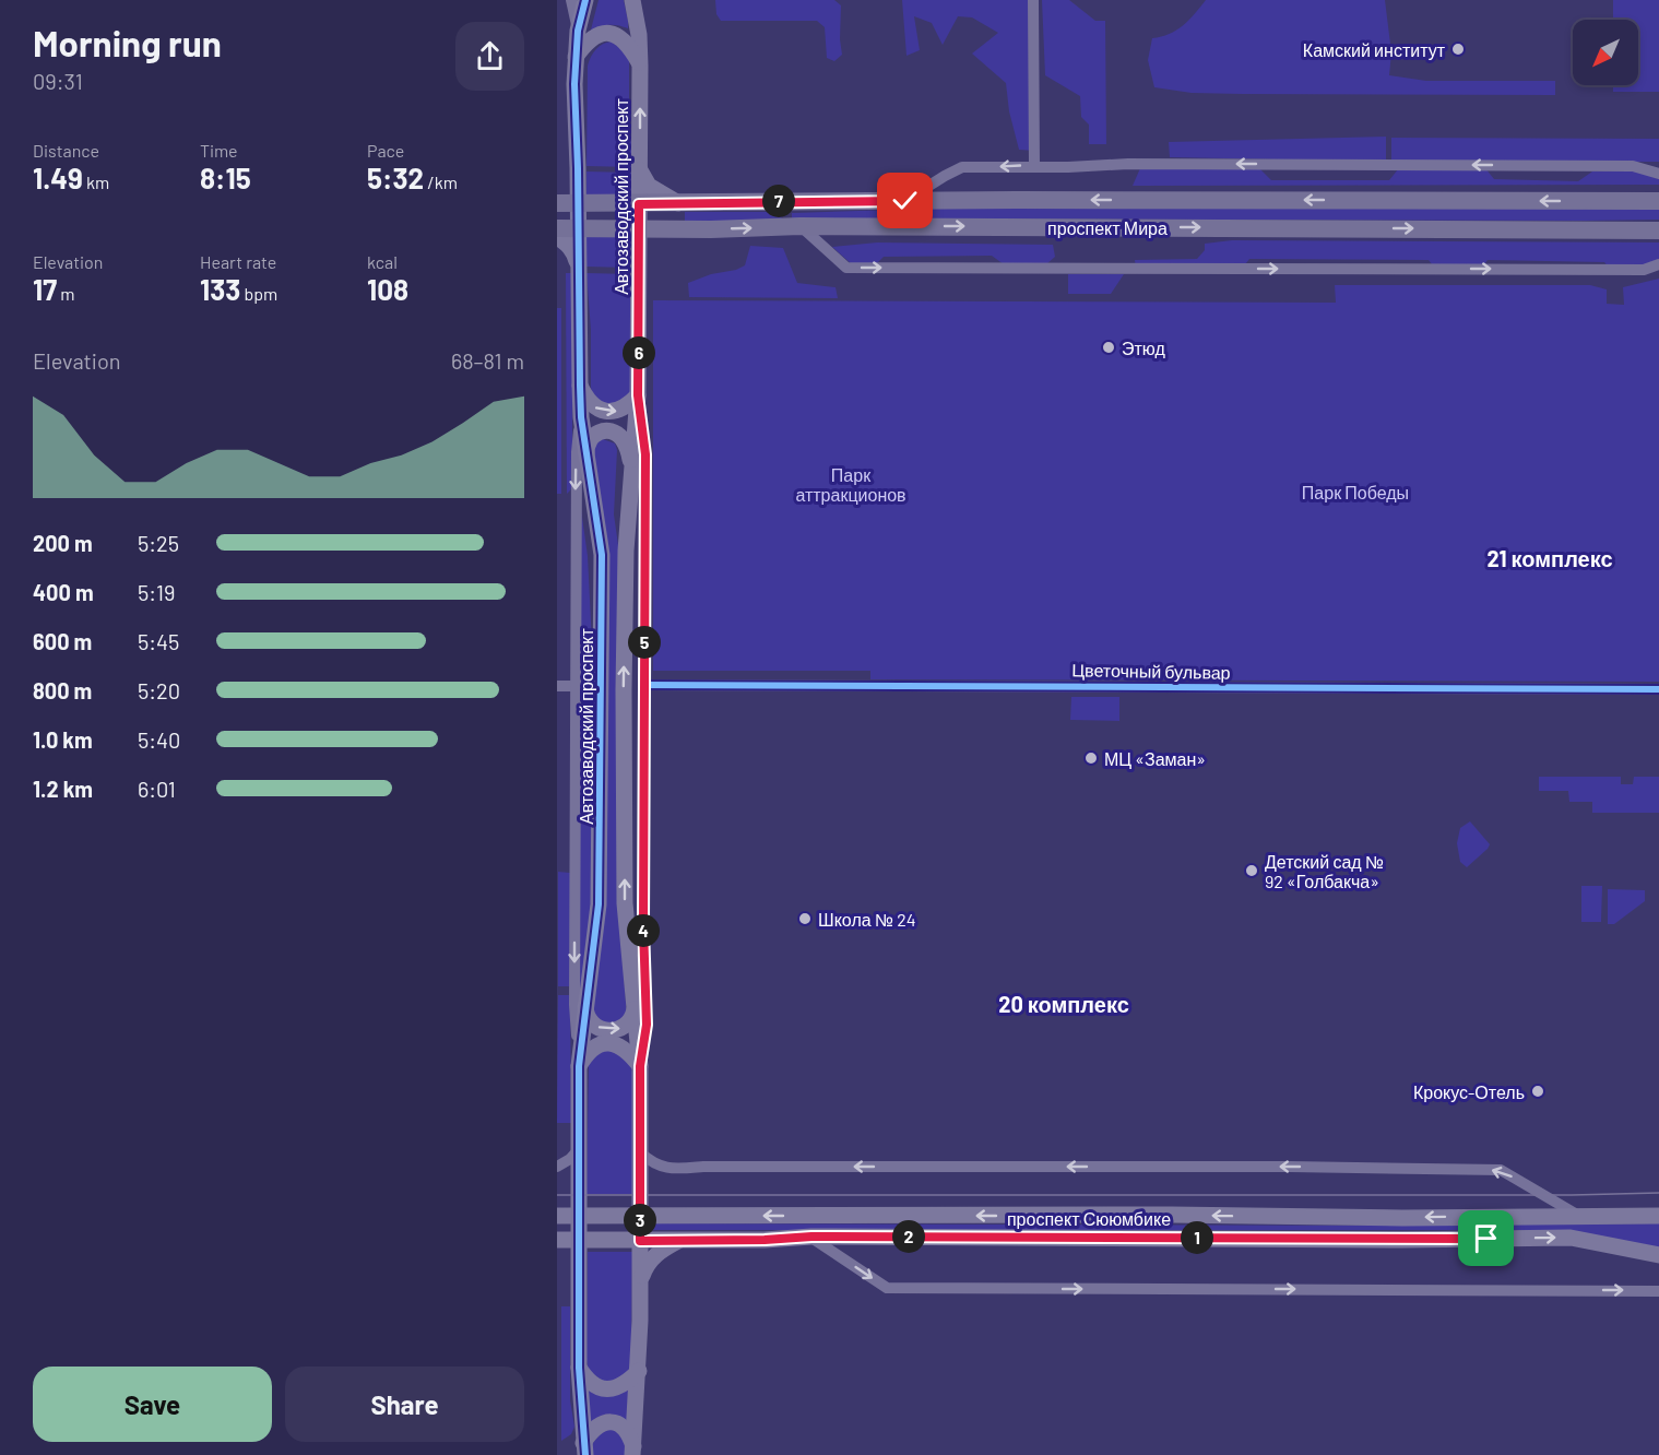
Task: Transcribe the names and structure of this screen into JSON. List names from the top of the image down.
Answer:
{
  "streets": {
    "main road": ["проспект Мира"],
    "street": ["Автозаводский проспект", "Цветочный бульвар", "проспект Сююмбике"]
  },
  "crossings": [
    ["Автозаводский проспект", "проспект Мира"],
    ["Автозаводский проспект", "проспект Сююмбике"]
  ],
  "districts": ["21 комплекс", "20 комплекс"],
  "parks": ["Парк аттракционов", "Парк Победы"],
  "places": [
    "Камский институт",
    "Этюд",
    "МЦ «Заман»",
    "Детский сад № 92 «Голбакча»",
    "Школа № 24",
    "Крокус-Отель"
  ],
  "north": "bottom left",
  "page": {
    "heading": ["Morning run", "09:31"],
    "stats": [
      ["Distance", "1.49 km"],
      ["Time", "8:15"],
      ["Pace", "5:32 /km"],
      ["Elevation", "17 m"],
      ["Heart rate", "133 bpm"],
      ["kcal", "108"]
    ],
    "pins": [
      "7",
      "6",
      "5",
      "4",
      "3",
      "2",
      "1"
    ],
    "chart": ["Elevation", "68–81 m"],
    "list": [
      {
        "name": "200 m",
        "note": "5:25"
      },
      {
        "name": "400 m",
        "note": "5:19"
      },
      {
        "name": "600 m",
        "note": "5:45"
      },
      {
        "name": "800 m",
        "note": "5:20"
      },
      {
        "name": "1.0 km",
        "note": "5:40"
      },
      {
        "name": "1.2 km",
        "note": "6:01"
      }
    ],
    "buttons": ["Save", "Share"]
  }
}
